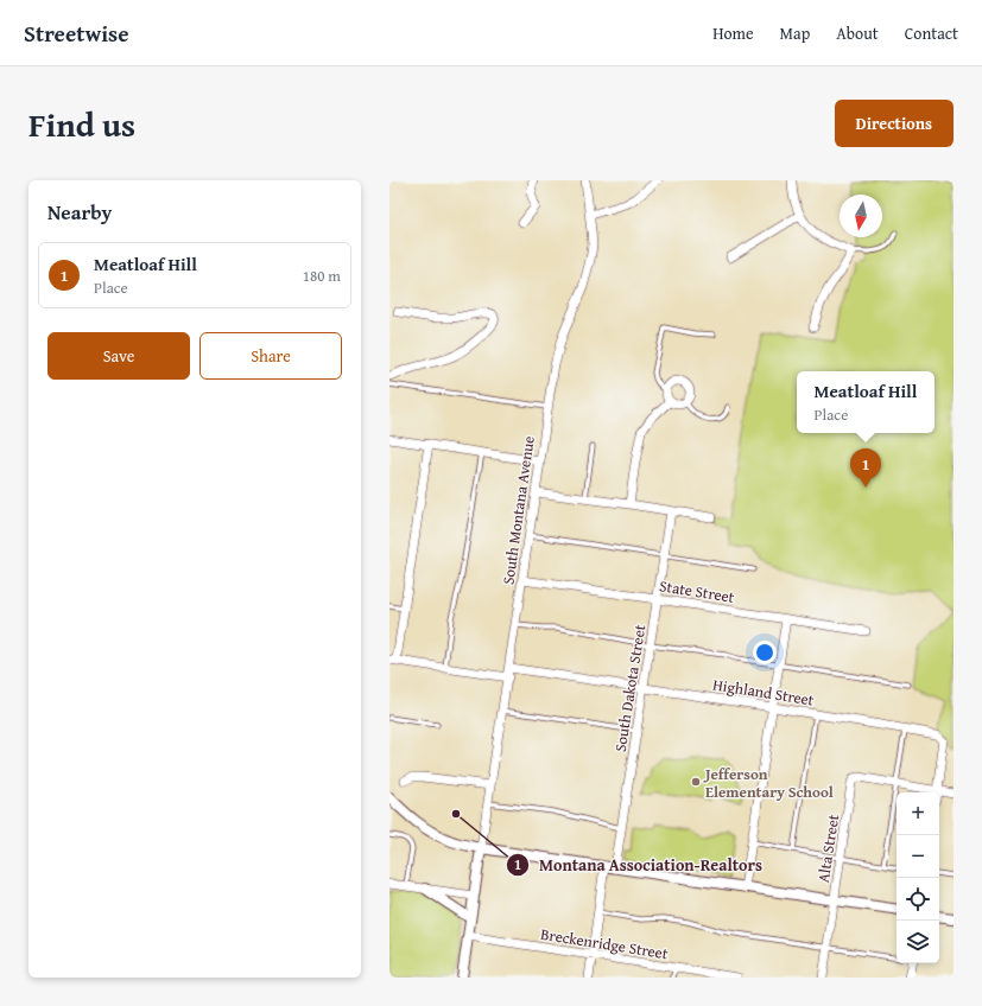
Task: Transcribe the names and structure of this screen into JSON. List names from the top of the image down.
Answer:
{
  "streets": {
    "street": [
      "South Montana Avenue",
      "State Street",
      "South Dakota Street",
      "Highland Street",
      "Alta Street",
      "Breckenridge Street"
    ]
  },
  "crossings": [
    ["South Montana Avenue", "State Street"],
    ["South Montana Avenue", "Highland Street"],
    ["State Street", "South Dakota Street"],
    ["South Dakota Street", "Highland Street"]
  ],
  "places": ["Jefferson Elementary School", "Montana Association-Realtors"],
  "north": "bottom",
  "page": {
    "header": "Streetwise",
    "nav": [
      "Home",
      "Map",
      "About",
      "Contact"
    ],
    "title": "Find us",
    "buttons": [
      "Directions",
      ["Save", "Share"]
    ],
    "heading": "Nearby",
    "list": [
      {
        "mark": "1",
        "name": "Meatloaf Hill",
        "note": "Place",
        "value": "180 m"
      }
    ],
    "popup": ["Meatloaf Hill", "Place"],
    "pins": "1",
    "map_buttons": ["+", "−"]
  }
}
